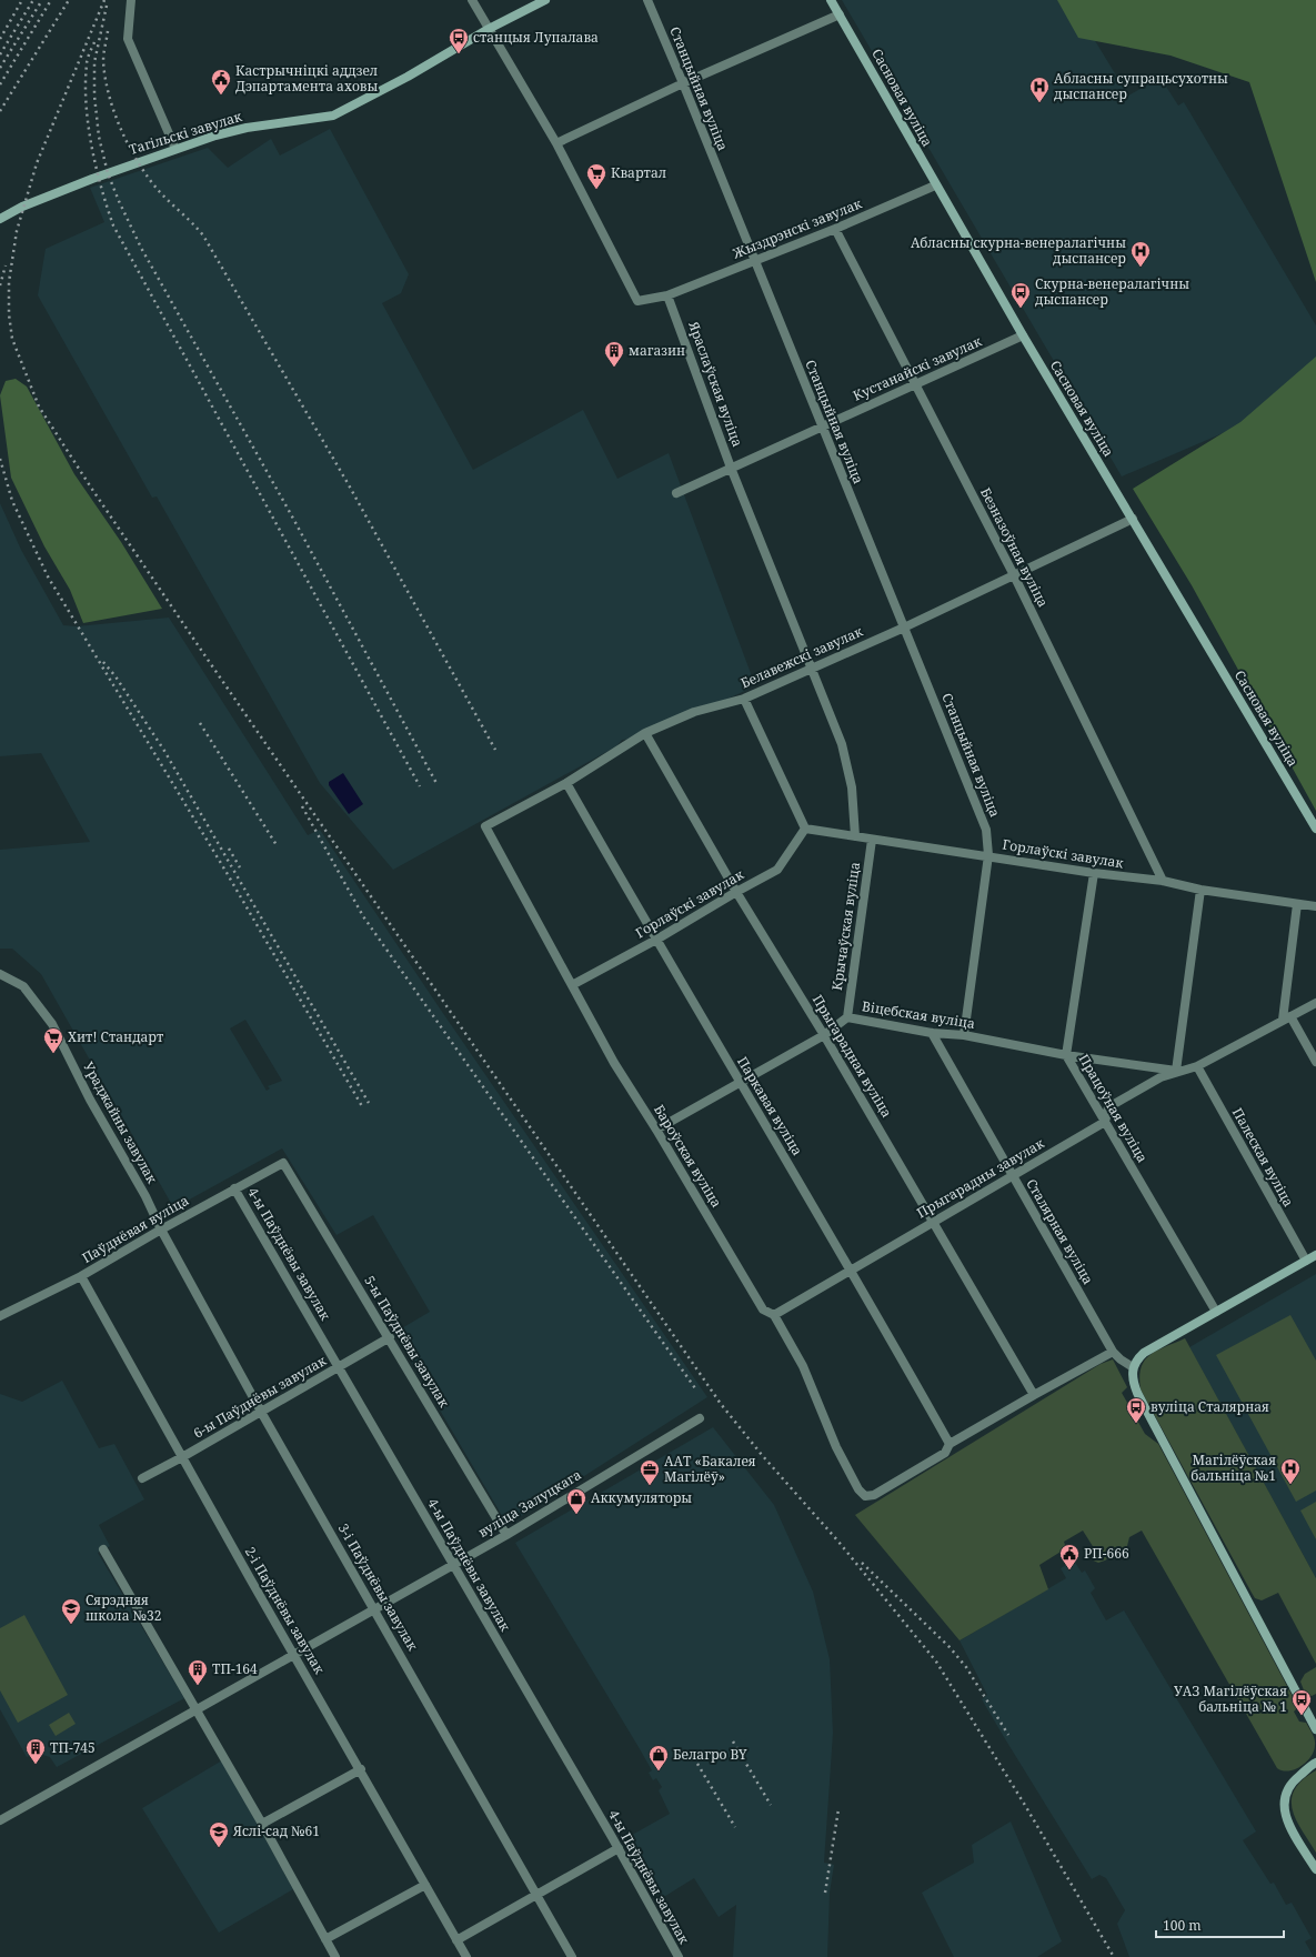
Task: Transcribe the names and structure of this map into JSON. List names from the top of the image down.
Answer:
{
  "streets": {
    "main road": ["Сасновая вуліца", "Тагільскі завулак"],
    "street": [
      "Станцыйная вуліца",
      "Жыздрэнскі завулак",
      "Кустанайскі завулак",
      "Яраслаўская вуліца",
      "Безназоўная вуліца",
      "Белавежскі завулак",
      "Горлаўскі завулак",
      "Крычаўская вуліца",
      "Віцебская вуліца",
      "Прыгарадная вуліца",
      "Паркавая вуліца",
      "Працоўная вуліца",
      "Ураджайны завулак",
      "Бароўская вуліца",
      "Палеская вуліца",
      "Прыгарадны завулак",
      "Паўднёвая вуліца",
      "Сталярная вуліца",
      "4-ы Паўднёвы завулак",
      "5-ы Паўднёвы завулак",
      "6-ы Паўднёвы завулак",
      "вуліца Залуцкага",
      "3-і Паўднёвы завулак",
      "2-і Паўднёвы завулак"
    ]
  },
  "crossings": [
    ["Станцыйная вуліца", "Жыздрэнскі завулак"],
    ["Станцыйная вуліца", "Кустанайскі завулак"],
    ["Станцыйная вуліца", "Белавежскі завулак"],
    ["Станцыйная вуліца", "Горлаўскі завулак"],
    ["Сасновая вуліца", "Жыздрэнскі завулак"],
    ["Сасновая вуліца", "Кустанайскі завулак"],
    ["Сасновая вуліца", "Белавежскі завулак"],
    ["Жыздрэнскі завулак", "Яраслаўская вуліца"],
    ["Жыздрэнскі завулак", "Безназоўная вуліца"],
    ["Кустанайскі завулак", "Яраслаўская вуліца"],
    ["Кустанайскі завулак", "Безназоўная вуліца"],
    ["Яраслаўская вуліца", "Белавежскі завулак"],
    ["Яраслаўская вуліца", "Горлаўскі завулак"],
    ["Безназоўная вуліца", "Белавежскі завулак"],
    ["Безназоўная вуліца", "Горлаўскі завулак"],
    ["Белавежскі завулак", "Прыгарадная вуліца"],
    ["Белавежскі завулак", "Паркавая вуліца"],
    ["Белавежскі завулак", "Бароўская вуліца"],
    ["Горлаўскі завулак", "Крычаўская вуліца"],
    ["Горлаўскі завулак", "Прыгарадная вуліца"],
    ["Горлаўскі завулак", "Паркавая вуліца"],
    ["Горлаўскі завулак", "Працоўная вуліца"],
    ["Горлаўскі завулак", "Бароўская вуліца"],
    ["Крычаўская вуліца", "Віцебская вуліца"],
    ["Віцебская вуліца", "Прыгарадная вуліца"],
    ["Віцебская вуліца", "Паркавая вуліца"],
    ["Віцебская вуліца", "Працоўная вуліца"],
    ["Віцебская вуліца", "Бароўская вуліца"],
    ["Віцебская вуліца", "Сталярная вуліца"],
    ["Прыгарадная вуліца", "Прыгарадны завулак"],
    ["Паркавая вуліца", "Бароўская вуліца"],
    ["Паркавая вуліца", "Прыгарадны завулак"],
    ["Працоўная вуліца", "Прыгарадны завулак"],
    ["Ураджайны завулак", "Паўднёвая вуліца"],
    ["Ураджайны завулак", "3-і Паўднёвы завулак"],
    ["Бароўская вуліца", "Прыгарадны завулак"],
    ["Прыгарадны завулак", "Сталярная вуліца"],
    ["Паўднёвая вуліца", "4-ы Паўднёвы завулак"],
    ["Паўднёвая вуліца", "5-ы Паўднёвы завулак"],
    ["Паўднёвая вуліца", "3-і Паўднёвы завулак"],
    ["Паўднёвая вуліца", "2-і Паўднёвы завулак"],
    ["4-ы Паўднёвы завулак", "6-ы Паўднёвы завулак"],
    ["4-ы Паўднёвы завулак", "вуліца Залуцкага"],
    ["5-ы Паўднёвы завулак", "6-ы Паўднёвы завулак"],
    ["5-ы Паўднёвы завулак", "вуліца Залуцкага"],
    ["6-ы Паўднёвы завулак", "3-і Паўднёвы завулак"],
    ["6-ы Паўднёвы завулак", "2-і Паўднёвы завулак"],
    ["вуліца Залуцкага", "3-і Паўднёвы завулак"],
    ["вуліца Залуцкага", "2-і Паўднёвы завулак"]
  ],
  "places": {
    "bus stop": [
      "станцыя Лупалава",
      "Скурна-венералагічны дыспансер",
      "вуліца Сталярная",
      "УАЗ Магілёўская бальніца № 1"
    ],
    "public building": ["Кастрычніцкі аддзел Дэпартамента аховы", "РП-666"],
    "hospital": ["Абласны супрацьсухотны дыспансер", "Абласны скурна-венералагічны дыспансер", "Магілёўская бальніца №1"],
    "supermarket": ["Квартал", "Хит! Стандарт"],
    "building": ["магазин", "ТП-164", "ТП-745"],
    "office": ["ААТ «Бакалея Магілёў»"],
    "shop": ["Аккумуляторы", "Белагро BY"],
    "school or university": ["Сярэдняя школа №32", "Яслі-сад №61"]
  },
  "scale_bar": "100 m"
}
